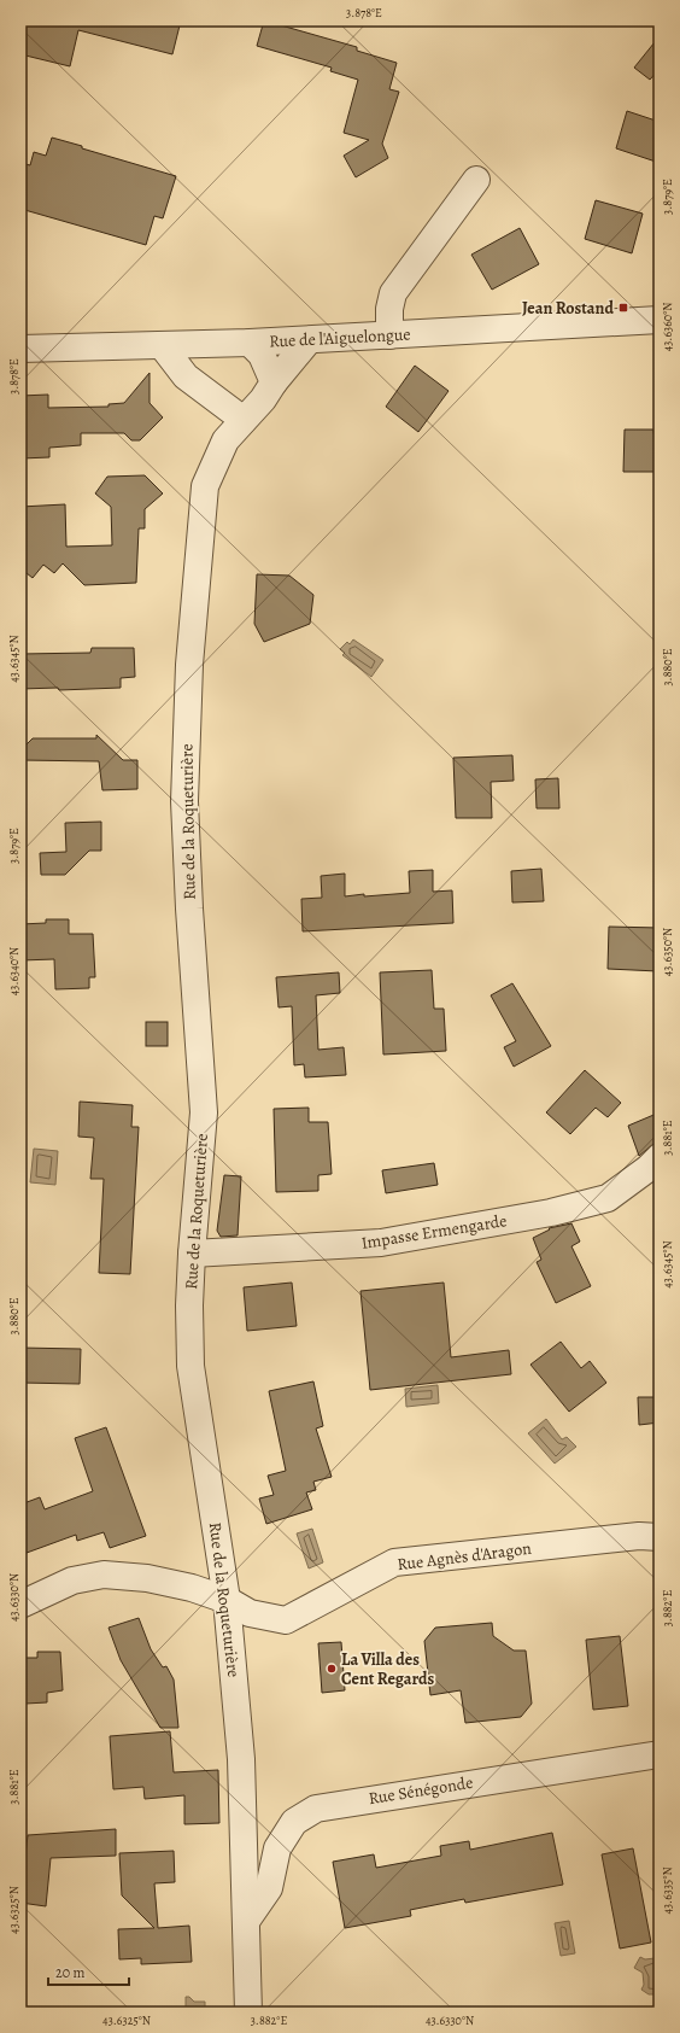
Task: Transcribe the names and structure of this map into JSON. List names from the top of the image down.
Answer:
{
  "streets": {
    "street": [
      "Rue de l'Aiguelongue",
      "Rue de la Roqueturière",
      "Impasse Ermengarde",
      "Rue Agnès d'Aragon",
      "Rue Sénégonde"
    ]
  },
  "crossings": [
    ["Rue de l'Aiguelongue", "Rue de la Roqueturière"],
    ["Rue de la Roqueturière", "Impasse Ermengarde"],
    ["Rue de la Roqueturière", "Rue Agnès d'Aragon"],
    ["Rue de la Roqueturière", "Rue Sénégonde"]
  ],
  "places": {
    "transit": ["Jean Rostand"],
    "other": ["La Villa des Cent Regards"]
  },
  "scale_bar": "20 m",
  "coordinates": [
    "3.878°E",
    "3.879°E",
    "43.6360°N",
    "43.6345°N",
    "3.880°E",
    "43.6350°N",
    "43.6340°N",
    "3.881°E",
    "43.6330°N",
    "3.882°E",
    "43.6335°N",
    "43.6325°N"
  ]
}
